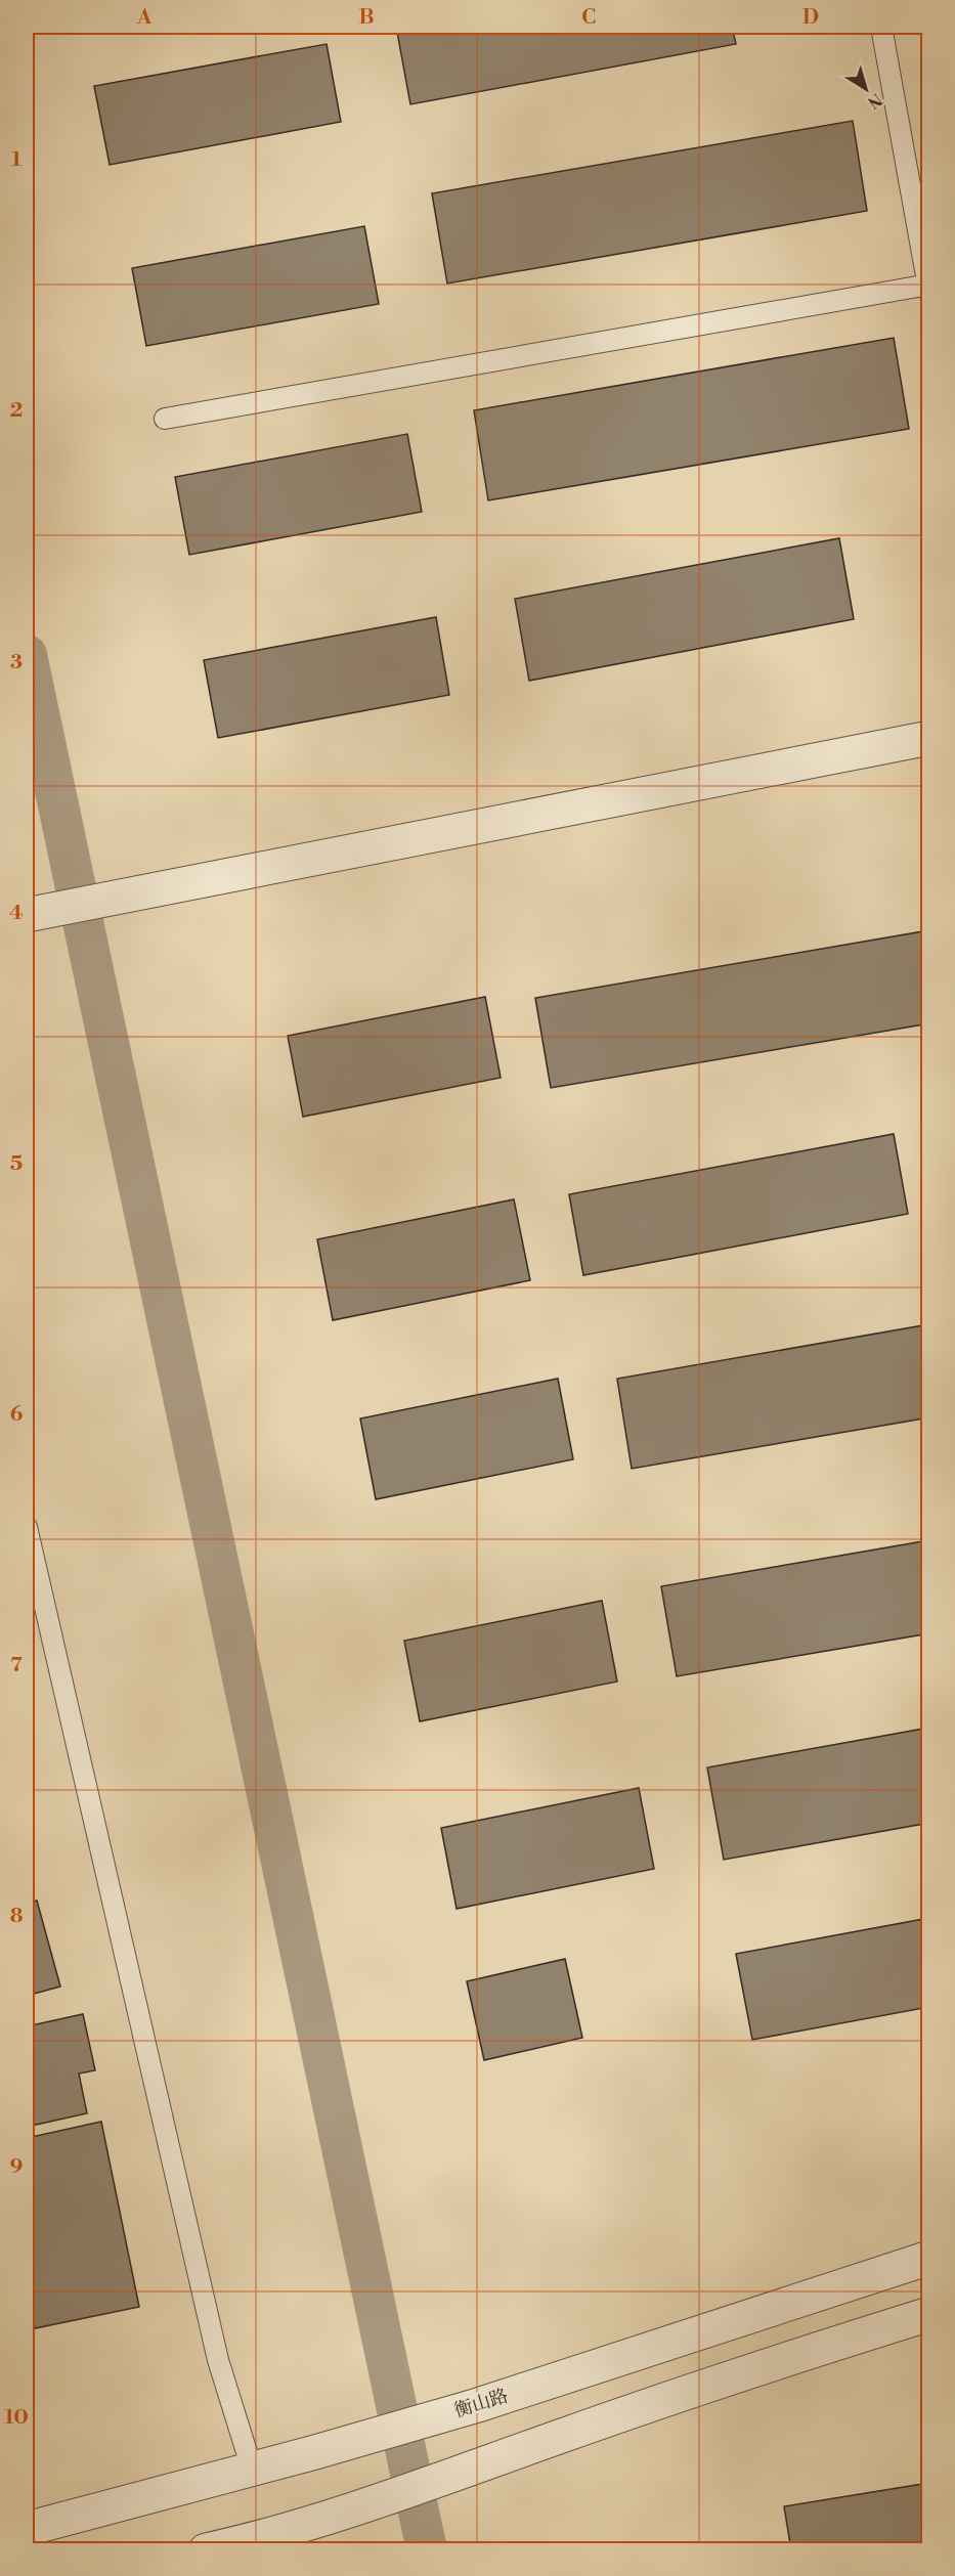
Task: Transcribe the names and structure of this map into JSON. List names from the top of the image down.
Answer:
{
  "streets": {
    "street": ["衡山路"]
  },
  "north": "bottom right",
  "grid": {
    "columns": [
      "A",
      "B",
      "C",
      "D"
    ],
    "rows": [
      "1",
      "2",
      "3",
      "4",
      "5",
      "6",
      "7",
      "8",
      "9",
      "10"
    ]
  }
}
